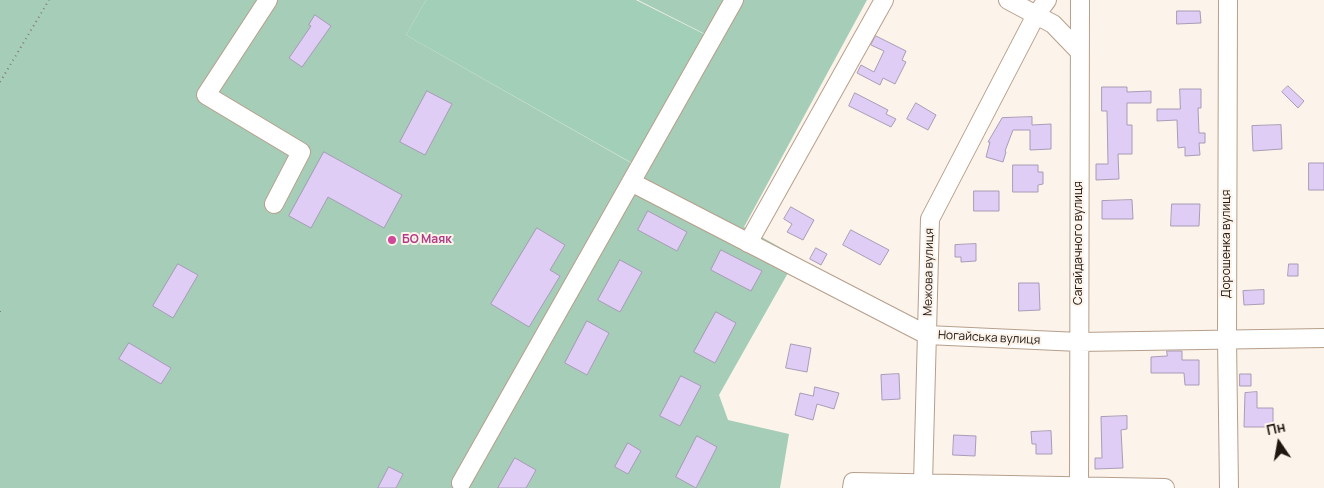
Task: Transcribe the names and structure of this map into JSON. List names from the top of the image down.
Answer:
{
  "streets": {
    "street": [
      "Сагайдачного вулиця",
      "Дорошенка вулиця",
      "Межова вулиця",
      "Ногайська вулиця"
    ]
  },
  "crossings": [
    ["Сагайдачного вулиця", "Ногайська вулиця"],
    ["Дорошенка вулиця", "Ногайська вулиця"],
    ["Межова вулиця", "Ногайська вулиця"]
  ],
  "places": ["БО Маяк"],
  "north": "top"
}
